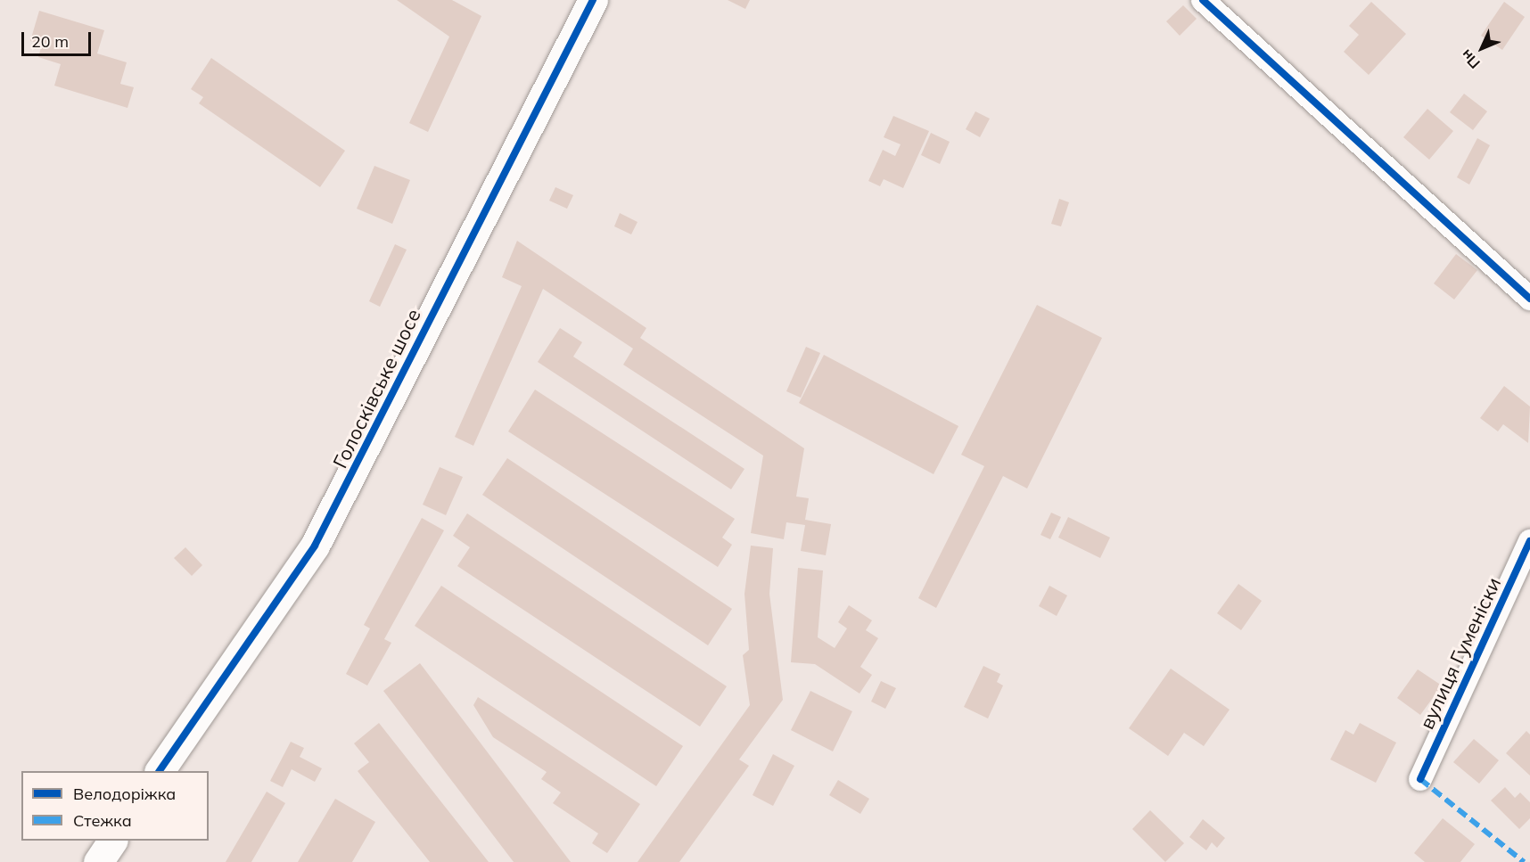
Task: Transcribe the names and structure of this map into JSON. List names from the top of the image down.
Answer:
{
  "streets": {
    "street": ["Голосківське шосе", "вулиця Гуменіски"]
  },
  "legend": ["Велодоріжка", "Стежка"],
  "scale_bar": "20 m",
  "north": "bottom left"
}
